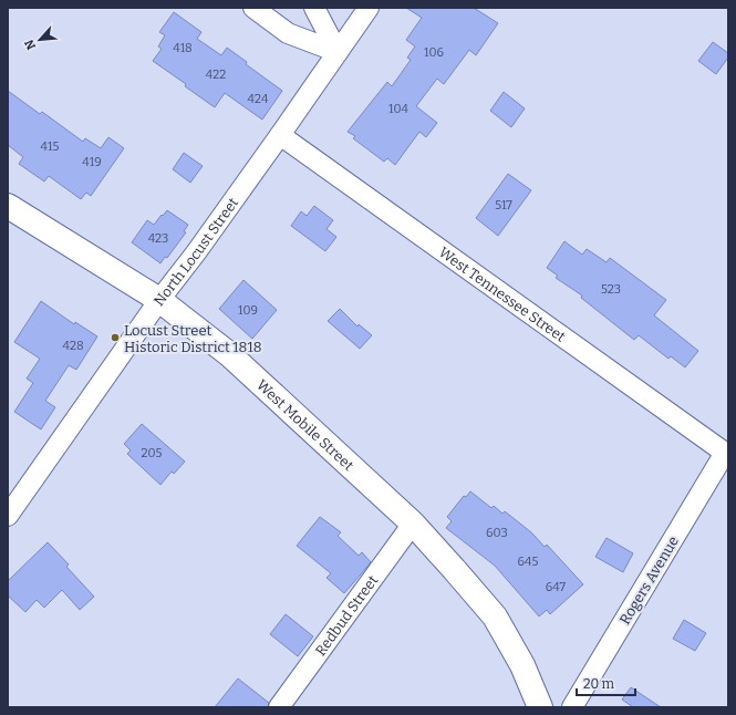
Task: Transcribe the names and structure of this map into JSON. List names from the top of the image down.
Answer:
{
  "streets": {
    "street": [
      "North Locust Street",
      "West Tennessee Street",
      "West Mobile Street",
      "Rogers Avenue",
      "Redbud Street"
    ]
  },
  "crossings": [
    ["North Locust Street", "West Tennessee Street"],
    ["North Locust Street", "West Mobile Street"],
    ["West Tennessee Street", "Rogers Avenue"],
    ["West Mobile Street", "Redbud Street"]
  ],
  "places": ["Locust Street Historic District 1818"],
  "house_numbers": [
    "418",
    "106",
    "422",
    "424",
    "104",
    "415",
    "419",
    "517",
    "423",
    "523",
    "109",
    "428",
    "205",
    "603",
    "645",
    "647"
  ],
  "scale_bar": "20 m",
  "north": "bottom left"
}
